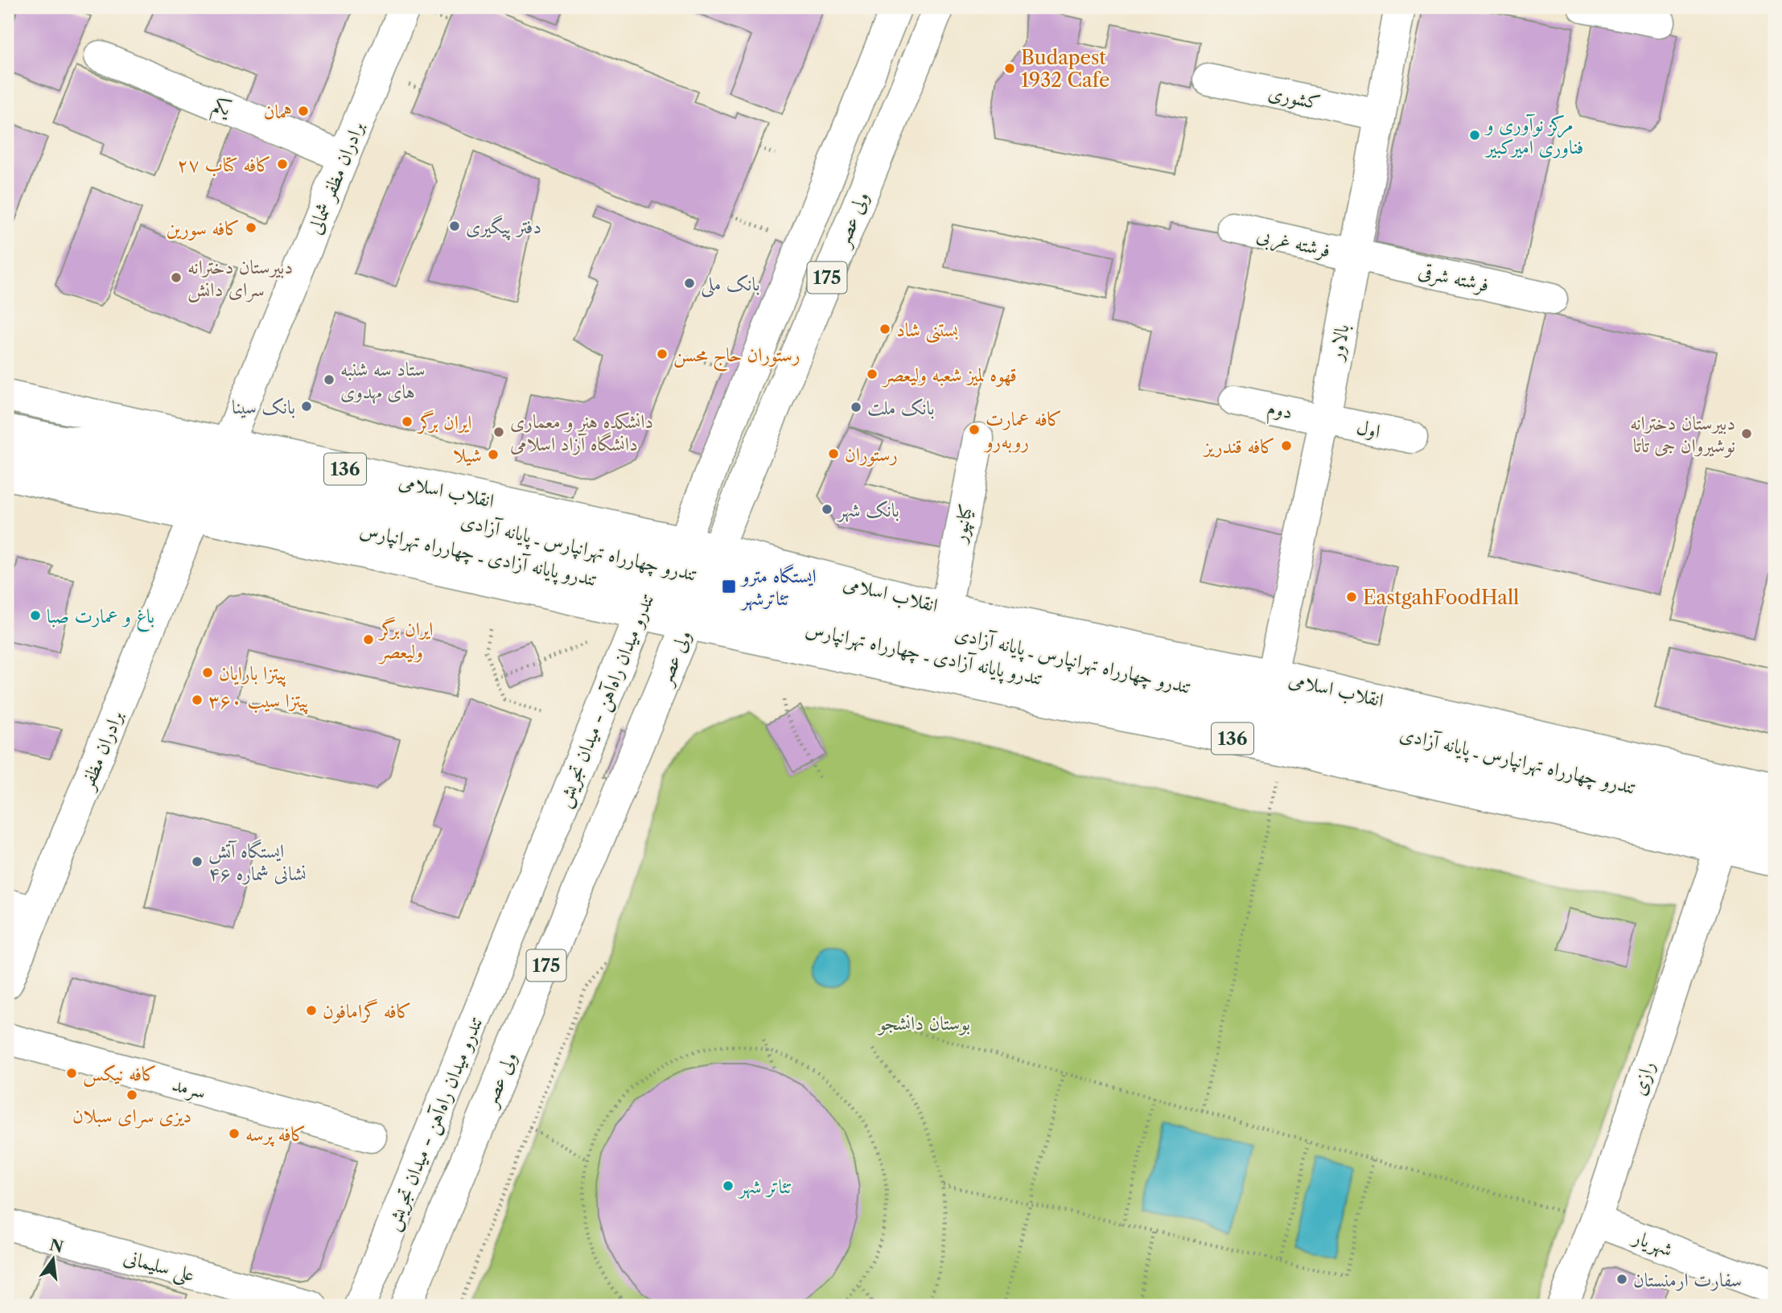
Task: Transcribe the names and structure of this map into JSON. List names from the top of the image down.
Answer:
{
  "streets": {
    "main road": [
      "کشوری",
      "یکم",
      "برادران مظفر شمالی",
      "ولی عصر",
      "فرشته غربی",
      "175",
      "فرشته شرقی",
      "بالاور",
      "دوم",
      "اول",
      "136",
      "انقلاب اسلامی",
      "کیانپور",
      "تندرو چهارراه تهرانپارس ـ پایانه آزادی",
      "تندرو پایانه آزادی ـ چهارراه تهرانپارس",
      "تندرو میدان راه‌آهن - میدان تجریش",
      "برادران مظفر",
      "رازی",
      "سرمد",
      "شهریار",
      "علی سلیمانی"
    ]
  },
  "crossings": [
    ["کشوری", "بالاور"],
    ["یکم", "برادران مظفر شمالی"],
    ["برادران مظفر شمالی", "انقلاب اسلامی"],
    ["ولی عصر", "انقلاب اسلامی"],
    ["ولی عصر", "تندرو چهارراه تهرانپارس ـ پایانه آزادی"],
    ["ولی عصر", "تندرو پایانه آزادی ـ چهارراه تهرانپارس"],
    ["فرشته غربی", "فرشته شرقی"],
    ["فرشته غربی", "بالاور"],
    ["فرشته شرقی", "بالاور"],
    ["بالاور", "دوم"],
    ["بالاور", "اول"],
    ["بالاور", "انقلاب اسلامی"],
    ["دوم", "اول"],
    ["انقلاب اسلامی", "کیانپور"],
    ["انقلاب اسلامی", "تندرو چهارراه تهرانپارس ـ پایانه آزادی"],
    ["انقلاب اسلامی", "تندرو پایانه آزادی ـ چهارراه تهرانپارس"],
    ["انقلاب اسلامی", "تندرو میدان راه‌آهن - میدان تجریش"],
    ["انقلاب اسلامی", "برادران مظفر"],
    ["انقلاب اسلامی", "رازی"],
    ["تندرو چهارراه تهرانپارس ـ پایانه آزادی", "تندرو پایانه آزادی ـ چهارراه تهرانپارس"],
    ["تندرو چهارراه تهرانپارس ـ پایانه آزادی", "تندرو میدان راه‌آهن - میدان تجریش"],
    ["تندرو پایانه آزادی ـ چهارراه تهرانپارس", "تندرو میدان راه‌آهن - میدان تجریش"],
    ["رازی", "شهریار"]
  ],
  "parks": ["بوستان دانشجو"],
  "places": {
    "other": [
      "Budapest 1932 Cafe",
      "همان",
      "مرکز نوآوری و فناوری امیرکبیر",
      "کافه کتاب ٢٧",
      "دفتر پیگیری",
      "کافه سورین",
      "دبیرستان دخترانه سرای دانش",
      "بانک ملی",
      "بستنی شاد",
      "رستوران حاج محسن",
      "قهوه لمیز شعبه ولیعصر",
      "ستاد سه شنبه های مهدوی",
      "بانک سینا",
      "بانک ملت",
      "ایران برگر",
      "کافه عمارت روبه‌رو",
      "دانشکده هنر و معماری دانشگاه آزاد اسلامی",
      "دبیرستان دخترانه نوشیروان جی تاتا",
      "کافه قندریز",
      "رستوران",
      "شیلا",
      "بانک شهر",
      "EastgahFoodHall",
      "باغ و عمارت صبا",
      "ایران برگر ولیعصر",
      "پیتزا بارایان",
      "پیتزا سیب ۳۶۰",
      "ایستگاه آتش نشانی شماره ۴۶",
      "کافه گرامافون",
      "کافه نیکس",
      "دیزی سرای سبلان",
      "کافه پرسه",
      "تئاتر شهر",
      "سفارت ارمنستان"
    ],
    "transit": ["ایستگاه مترو تئاترشهر"]
  },
  "north": "top"
}
